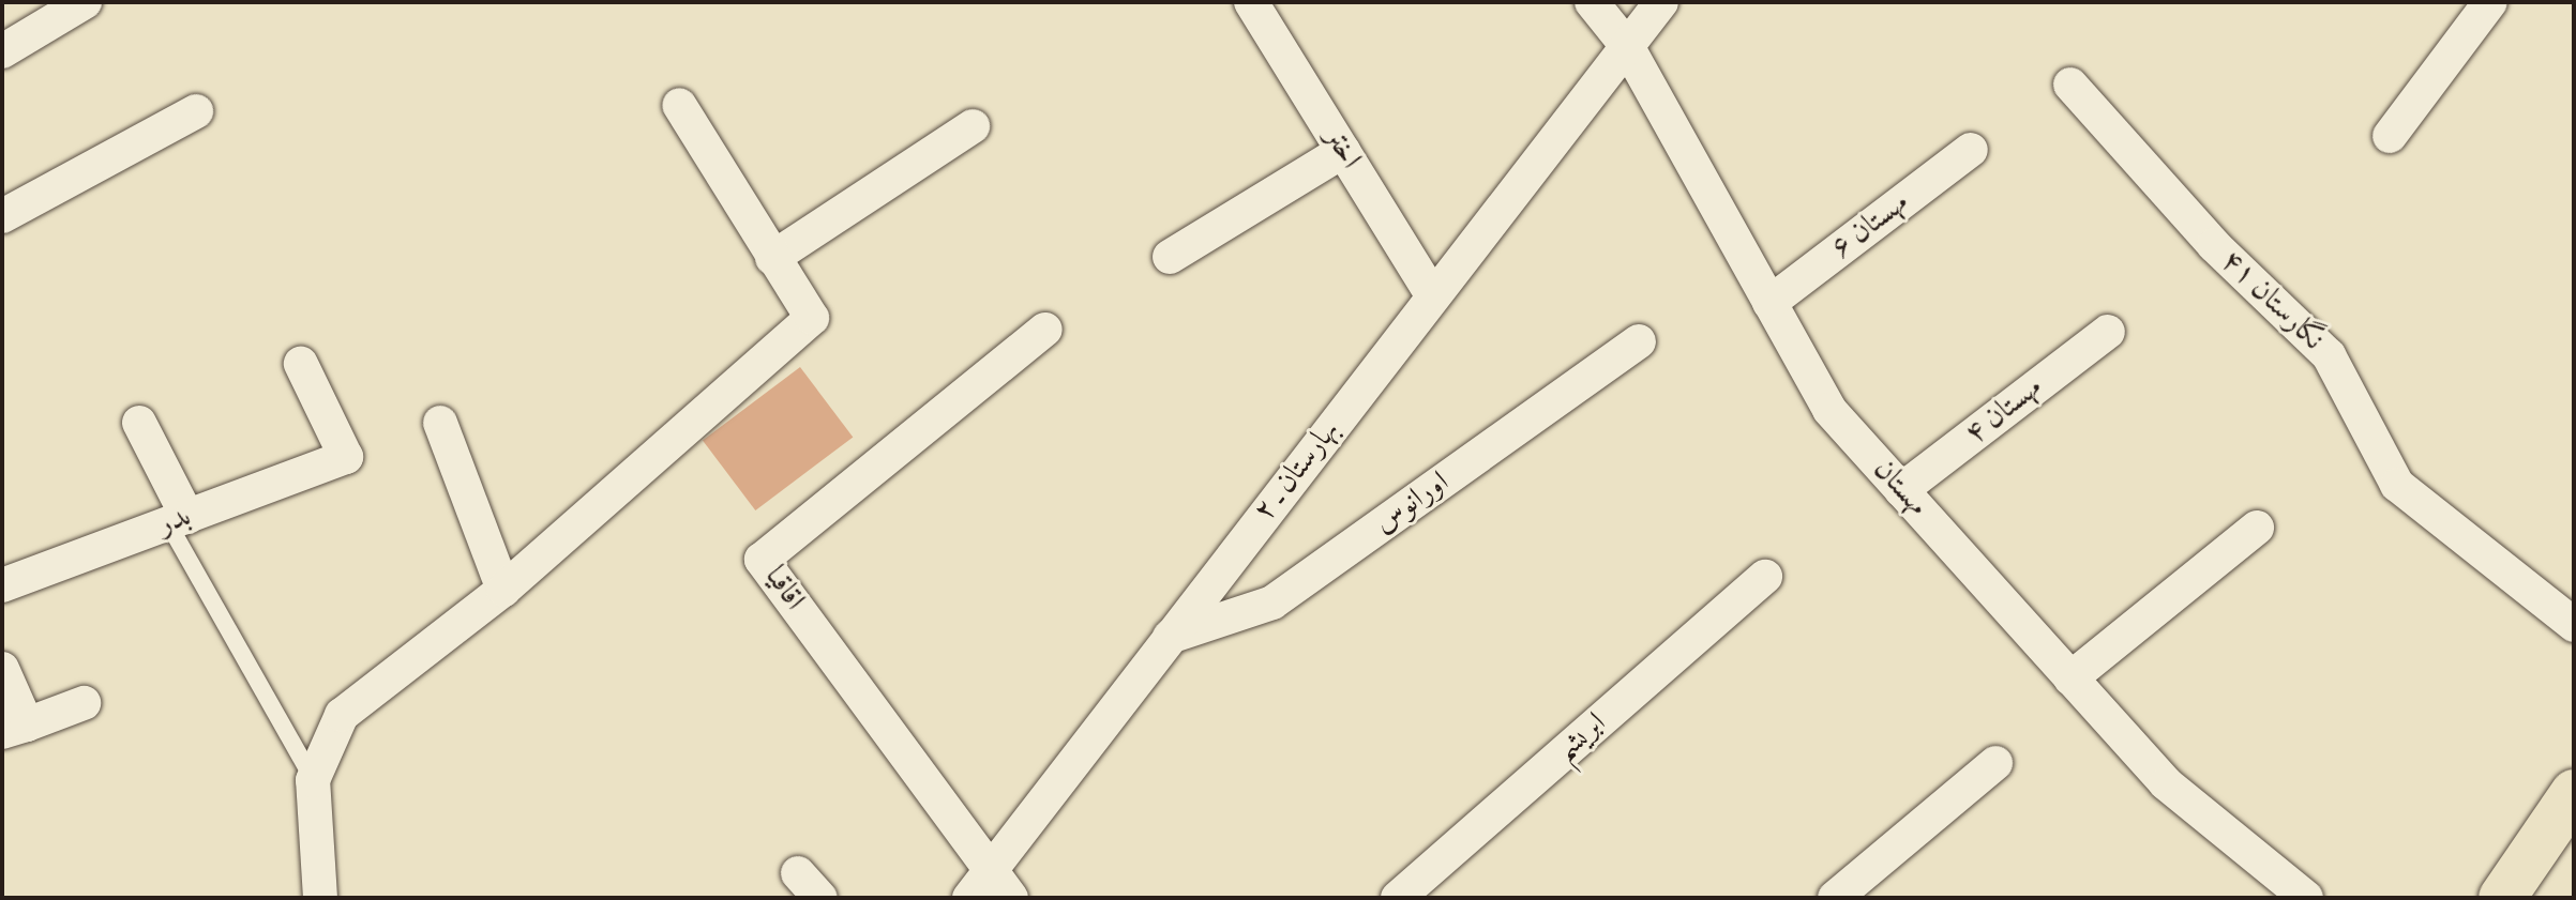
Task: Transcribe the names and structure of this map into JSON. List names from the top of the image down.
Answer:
{
  "streets": {
    "street": [
      "اختر",
      "مهستان ۶",
      "نگارستان ۴۱",
      "مهستان ۴",
      "بهارستان ـ ۲",
      "مهستان",
      "اورانوس",
      "بدر",
      "اقاقیا",
      "ابریشم"
    ]
  },
  "crossings": [
    ["اختر", "بهارستان ـ ۲"],
    ["مهستان ۶", "مهستان"],
    ["مهستان ۴", "مهستان"],
    ["بهارستان ـ ۲", "مهستان"],
    ["بهارستان ـ ۲", "اورانوس"],
    ["بهارستان ـ ۲", "اقاقیا"]
  ]
}
